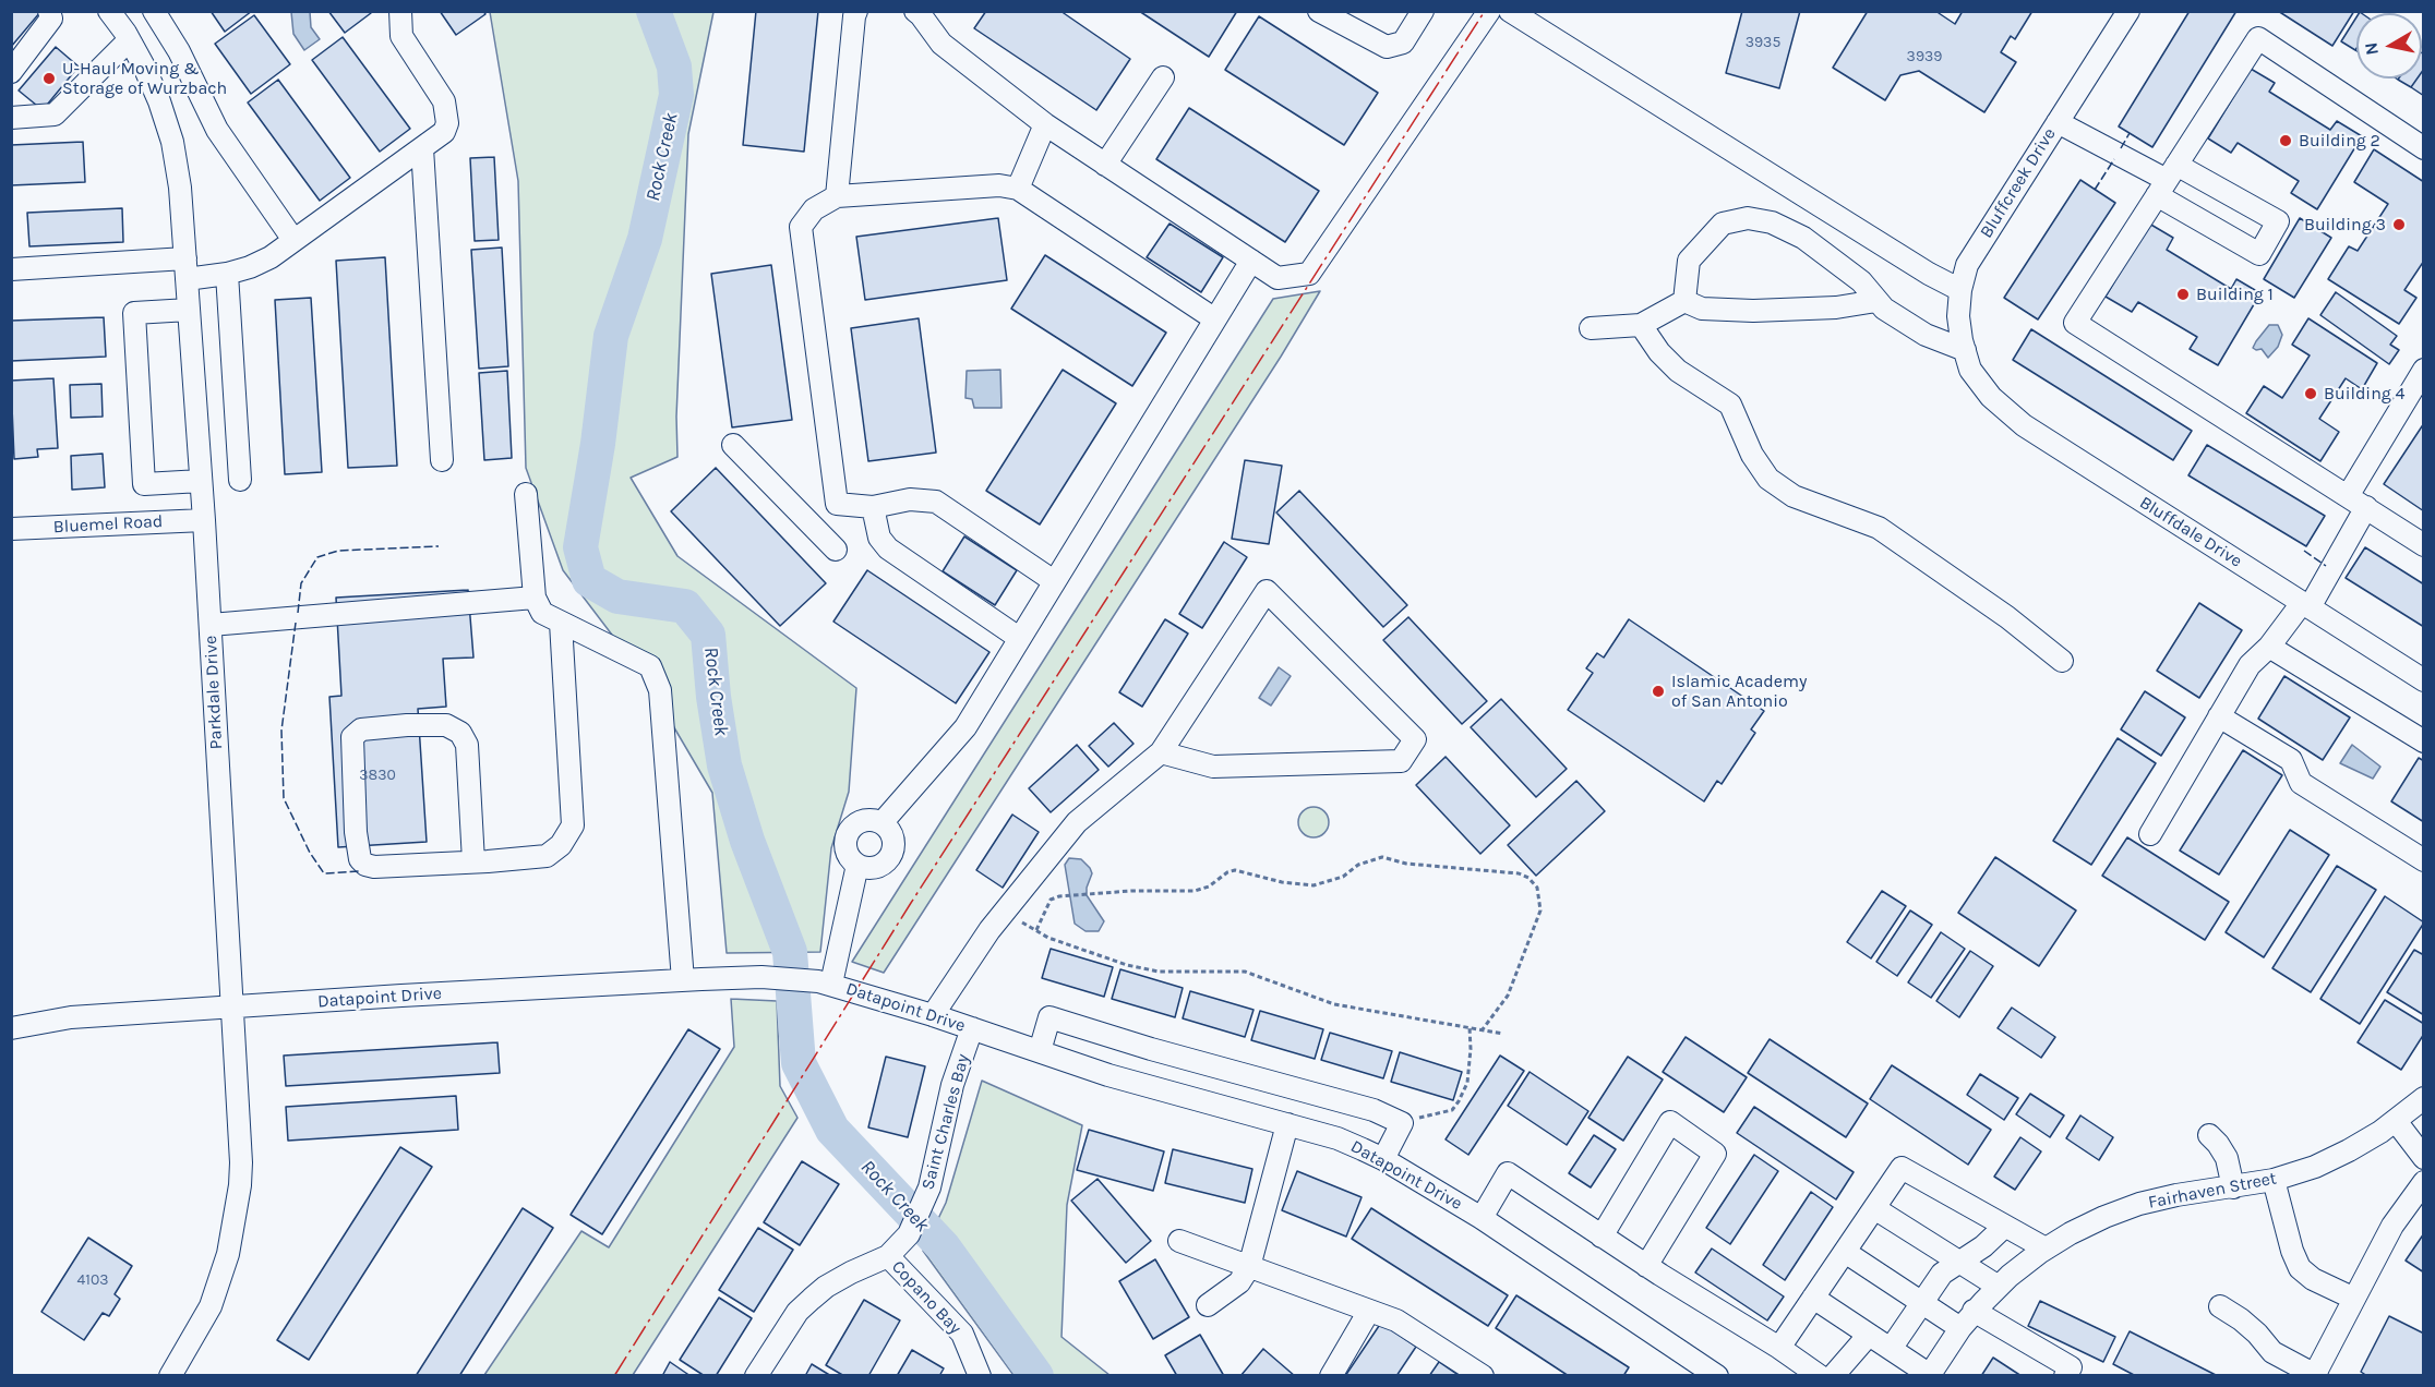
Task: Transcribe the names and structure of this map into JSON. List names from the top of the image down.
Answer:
{
  "streets": {
    "street": [
      "Bluffcreek Drive",
      "Bluemel Road",
      "Bluffdale Drive",
      "Parkdale Drive",
      "Datapoint Drive",
      "Saint Charles Bay",
      "Fairhaven Street",
      "Copano Bay"
    ]
  },
  "crossings": [
    ["Bluffcreek Drive", "Bluffdale Drive"],
    ["Bluemel Road", "Parkdale Drive"],
    ["Parkdale Drive", "Datapoint Drive"],
    ["Datapoint Drive", "Saint Charles Bay"],
    ["Saint Charles Bay", "Copano Bay"]
  ],
  "water": ["Rock Creek"],
  "places": [
    "U-Haul Moving & Storage of Wurzbach",
    "Building 2",
    "Building 3",
    "Building 1",
    "Building 4",
    "Islamic Academy of San Antonio"
  ],
  "house_numbers": [
    "3935",
    "3939",
    "3830",
    "4103"
  ],
  "north": "left"
}
